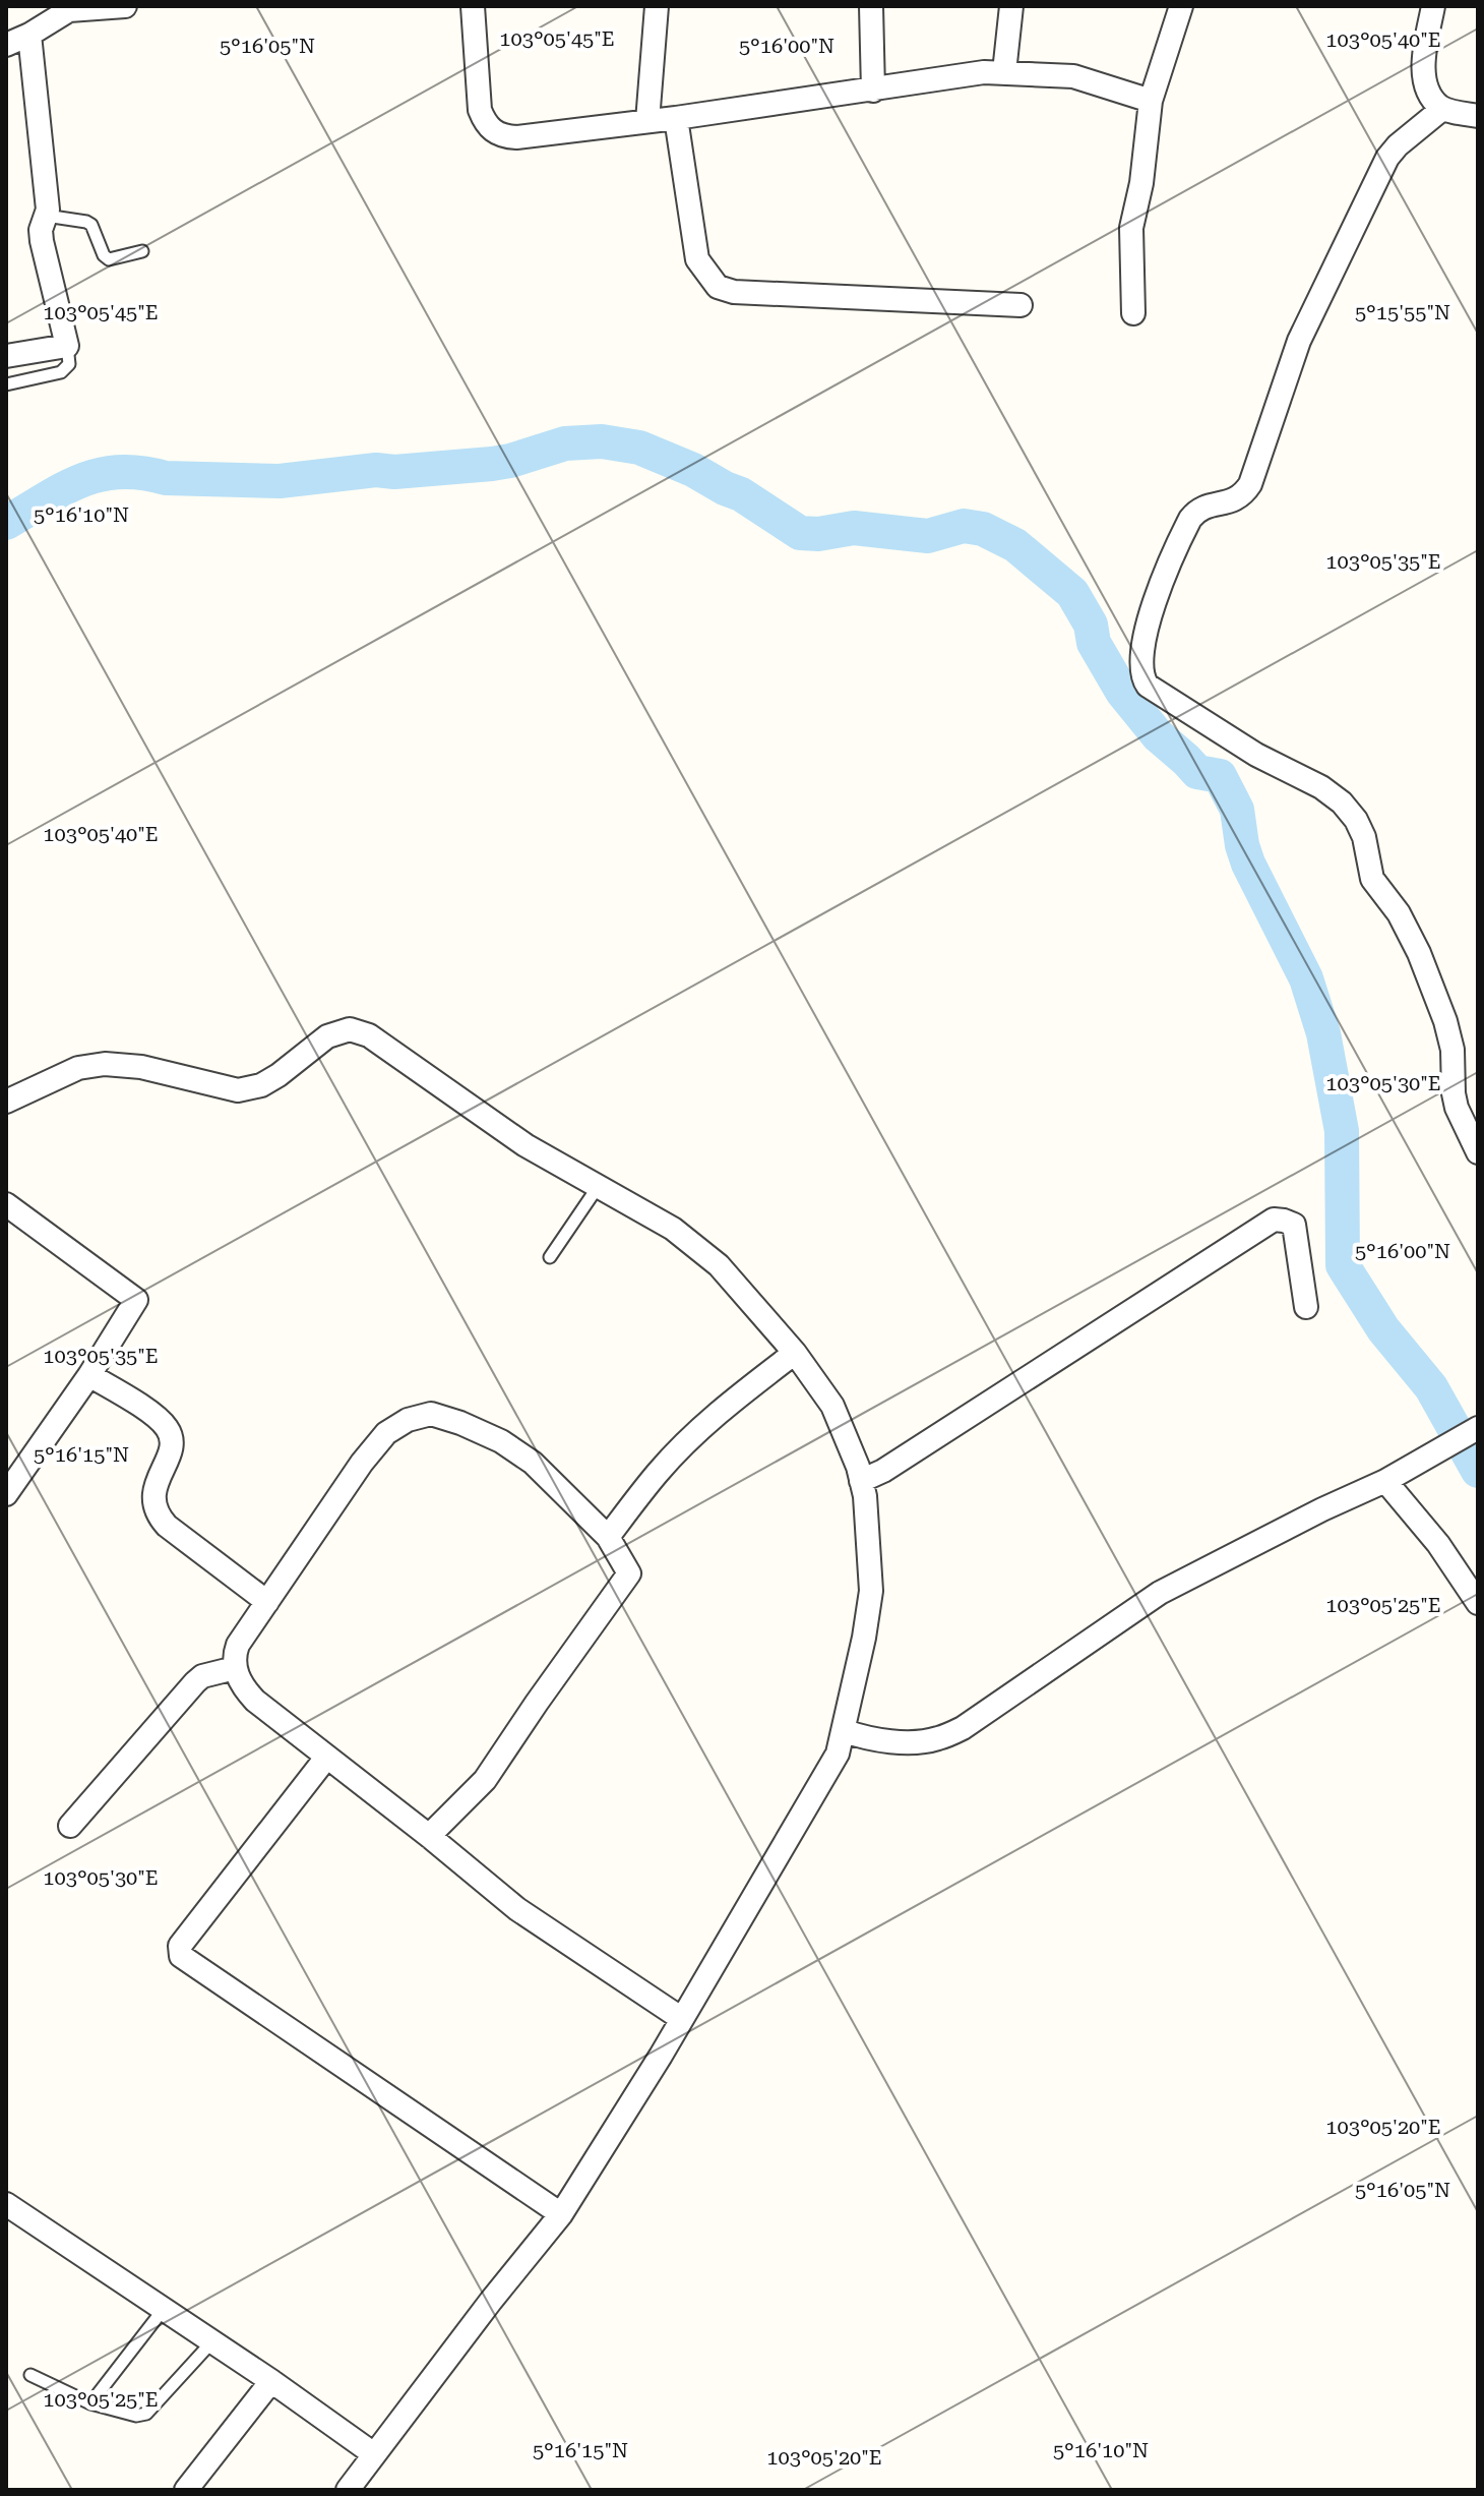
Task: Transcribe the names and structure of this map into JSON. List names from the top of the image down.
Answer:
{
  "coordinates": [
    "103°05'45\"E",
    "103°05'40\"E",
    "5°16'05\"N",
    "5°16'00\"N",
    "5°15'55\"N",
    "5°16'10\"N",
    "103°05'35\"E",
    "103°05'30\"E",
    "5°16'15\"N",
    "103°05'25\"E",
    "103°05'20\"E"
  ]
}
